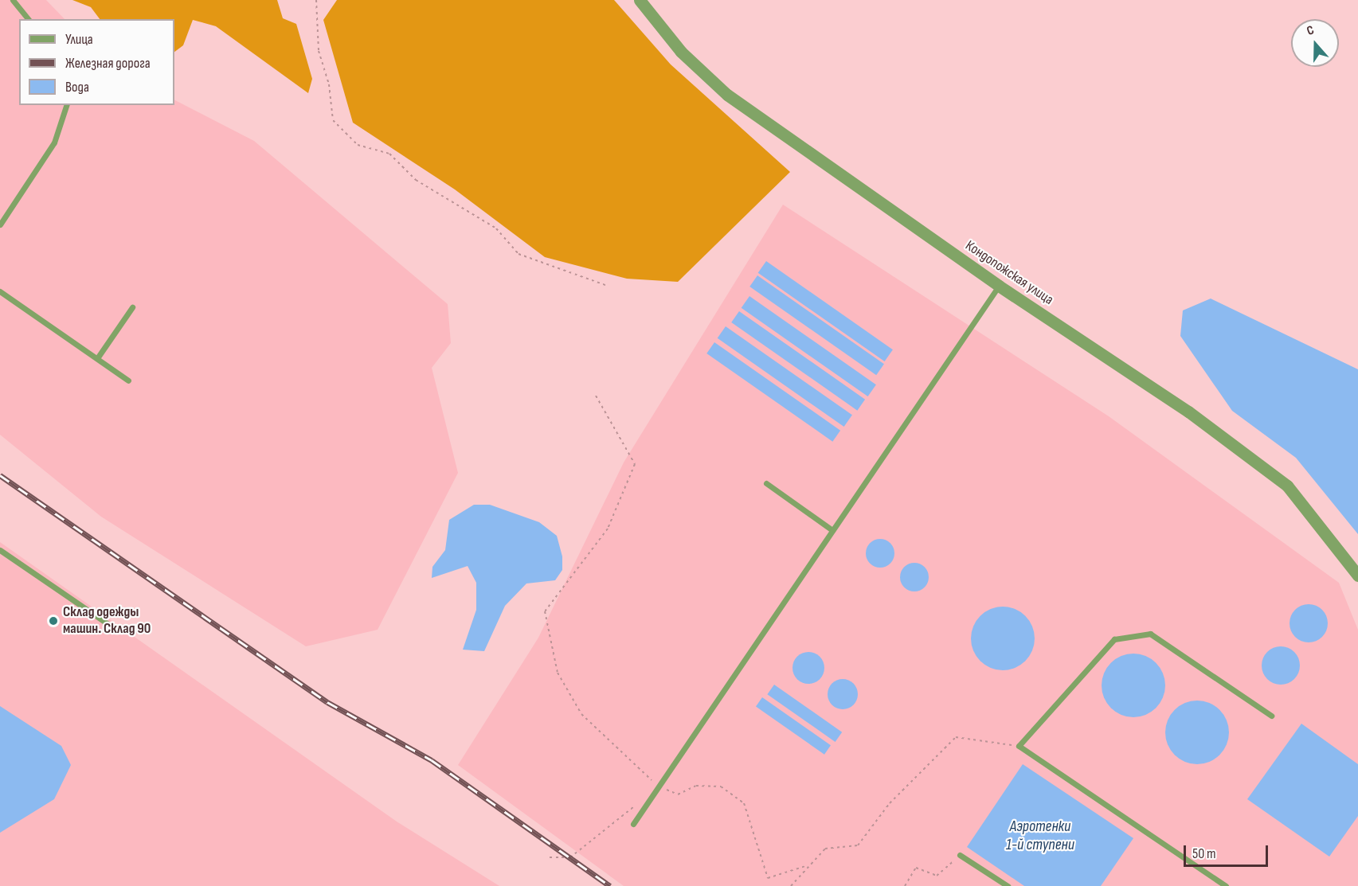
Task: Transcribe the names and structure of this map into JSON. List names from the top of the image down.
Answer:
{
  "streets": {
    "street": ["Кондопожская улица"]
  },
  "water": ["Аэротенки 1-й ступени"],
  "places": ["Склад одежды машин. Склад 90"],
  "legend": ["Улица", "Железная дорога", "Вода"],
  "scale_bar": "50 m",
  "north": "top"
}
